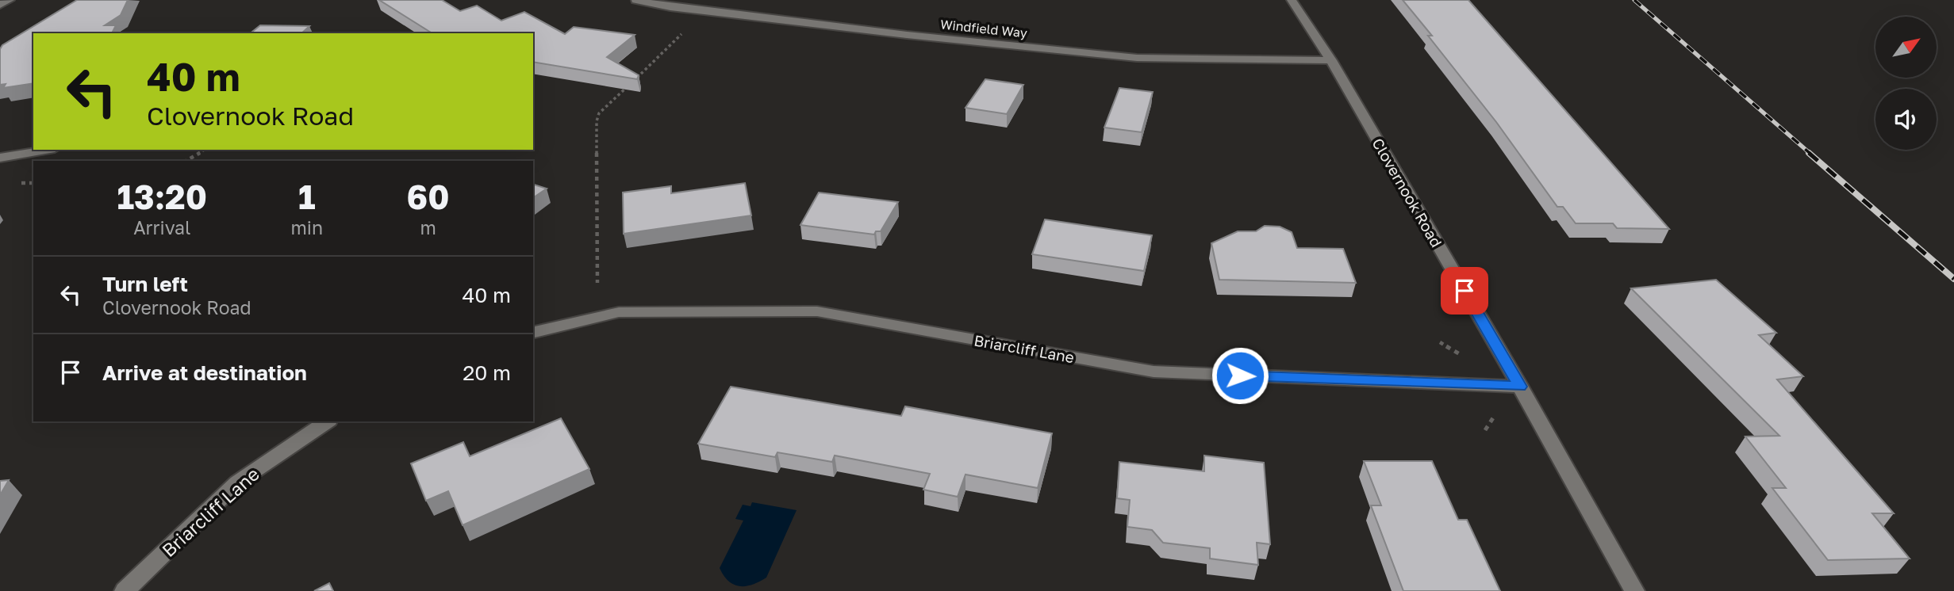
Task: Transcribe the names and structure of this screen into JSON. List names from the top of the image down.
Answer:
{
  "streets": {
    "street": ["Windfield Way", "Clovernook Road", "Briarcliff Lane"]
  },
  "crossings": [
    ["Windfield Way", "Clovernook Road"],
    ["Clovernook Road", "Briarcliff Lane"]
  ],
  "north": "top right",
  "page": {
    "turn": ["40 m", "Clovernook Road"],
    "eta": [
      "13:20",
      "Arrival",
      "1",
      "min",
      "60",
      "m"
    ],
    "list": [
      {
        "name": "Turn left",
        "note": "Clovernook Road",
        "value": "40 m"
      },
      {
        "name": "Arrive at destination",
        "value": "20 m"
      }
    ]
  }
}
